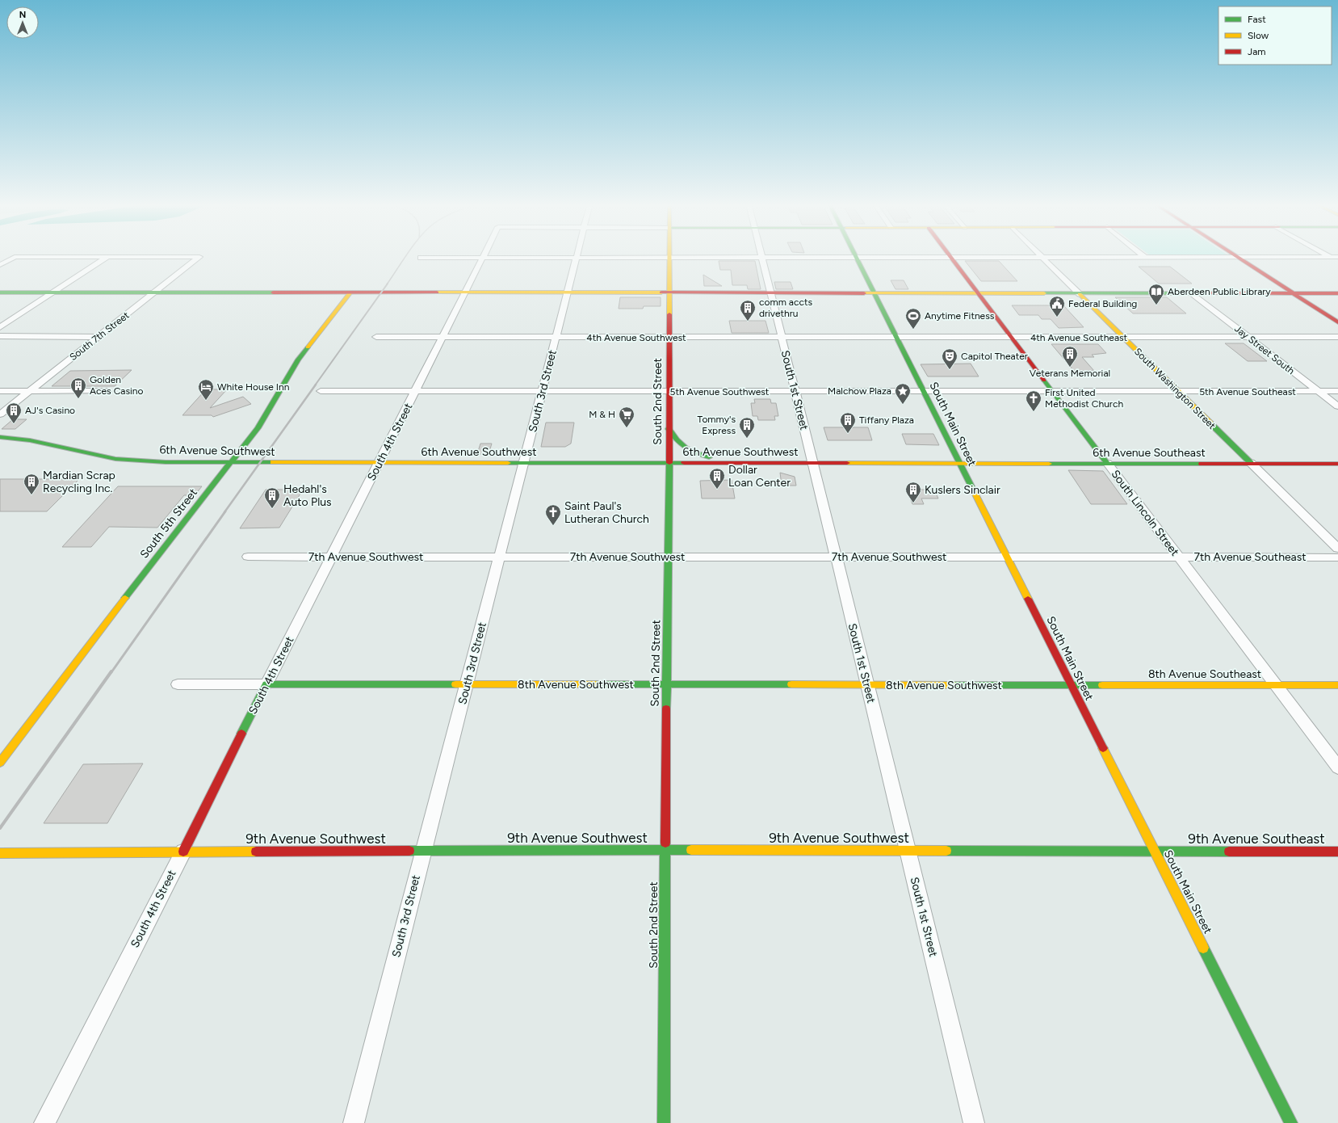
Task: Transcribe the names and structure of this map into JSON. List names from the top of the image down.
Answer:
{
  "streets": {
    "main road": [
      "South Washington Street",
      "South 2nd Street",
      "South Main Street",
      "South 4th Street",
      "6th Avenue Southwest",
      "6th Avenue Southeast",
      "South Lincoln Street",
      "South 5th Street",
      "8th Avenue Southeast",
      "8th Avenue Southwest",
      "9th Avenue Southwest",
      "9th Avenue Southeast"
    ],
    "street": [
      "South 7th Street",
      "4th Avenue Southwest",
      "4th Avenue Southeast",
      "Jay Street South",
      "South 1st Street",
      "South 3rd Street",
      "5th Avenue Southwest",
      "5th Avenue Southeast",
      "7th Avenue Southwest",
      "7th Avenue Southeast"
    ]
  },
  "crossings": [
    ["4th Avenue Southwest", "4th Avenue Southeast"],
    ["4th Avenue Southwest", "South 1st Street"],
    ["4th Avenue Southwest", "South 3rd Street"],
    ["4th Avenue Southwest", "South 2nd Street"],
    ["4th Avenue Southwest", "South Main Street"],
    ["4th Avenue Southwest", "South 4th Street"],
    ["4th Avenue Southeast", "Jay Street South"],
    ["4th Avenue Southeast", "South Washington Street"],
    ["4th Avenue Southeast", "South Main Street"],
    ["4th Avenue Southeast", "South Lincoln Street"],
    ["Jay Street South", "5th Avenue Southeast"],
    ["South Washington Street", "5th Avenue Southeast"],
    ["South Washington Street", "6th Avenue Southeast"],
    ["South 1st Street", "5th Avenue Southwest"],
    ["South 1st Street", "6th Avenue Southwest"],
    ["South 1st Street", "7th Avenue Southwest"],
    ["South 1st Street", "8th Avenue Southwest"],
    ["South 1st Street", "9th Avenue Southwest"],
    ["South 3rd Street", "5th Avenue Southwest"],
    ["South 3rd Street", "6th Avenue Southwest"],
    ["South 3rd Street", "7th Avenue Southwest"],
    ["South 3rd Street", "8th Avenue Southwest"],
    ["South 3rd Street", "9th Avenue Southwest"],
    ["5th Avenue Southwest", "5th Avenue Southeast"],
    ["5th Avenue Southwest", "South 2nd Street"],
    ["5th Avenue Southwest", "South Main Street"],
    ["5th Avenue Southwest", "South 4th Street"],
    ["5th Avenue Southeast", "South Main Street"],
    ["5th Avenue Southeast", "South Lincoln Street"],
    ["South 2nd Street", "6th Avenue Southwest"],
    ["South 2nd Street", "7th Avenue Southwest"],
    ["South 2nd Street", "8th Avenue Southwest"],
    ["South 2nd Street", "9th Avenue Southwest"],
    ["South Main Street", "6th Avenue Southwest"],
    ["South Main Street", "6th Avenue Southeast"],
    ["South Main Street", "7th Avenue Southwest"],
    ["South Main Street", "7th Avenue Southeast"],
    ["South Main Street", "8th Avenue Southeast"],
    ["South Main Street", "8th Avenue Southwest"],
    ["South Main Street", "9th Avenue Southwest"],
    ["South Main Street", "9th Avenue Southeast"],
    ["South 4th Street", "6th Avenue Southwest"],
    ["South 4th Street", "7th Avenue Southwest"],
    ["South 4th Street", "8th Avenue Southwest"],
    ["South 4th Street", "9th Avenue Southwest"],
    ["6th Avenue Southwest", "6th Avenue Southeast"],
    ["6th Avenue Southwest", "South 5th Street"],
    ["6th Avenue Southeast", "South Lincoln Street"],
    ["South Lincoln Street", "7th Avenue Southeast"],
    ["South Lincoln Street", "8th Avenue Southeast"],
    ["7th Avenue Southwest", "7th Avenue Southeast"],
    ["8th Avenue Southeast", "8th Avenue Southwest"],
    ["9th Avenue Southwest", "9th Avenue Southeast"]
  ],
  "places": {
    "library": ["Aberdeen Public Library"],
    "public building": ["Federal Building"],
    "building": [
      "comm accts drivethru",
      "Veterans Memorial",
      "Golden Aces Casino",
      "AJ's Casino",
      "Tiffany Plaza",
      "Tommy's Express",
      "Dollar Loan Center",
      "Mardian Scrap Recycling Inc.",
      "Kuslers Sinclair",
      "Hedahl's Auto Plus"
    ],
    "sports": ["Anytime Fitness"],
    "theatre": ["Capitol Theater"],
    "hotel": ["White House Inn"],
    "place": ["Malchow Plaza"],
    "church": ["First United Methodist Church", "Saint Paul's Lutheran Church"],
    "supermarket": ["M & H"]
  },
  "legend": ["Fast", "Slow", "Jam"],
  "north": "top"
}
